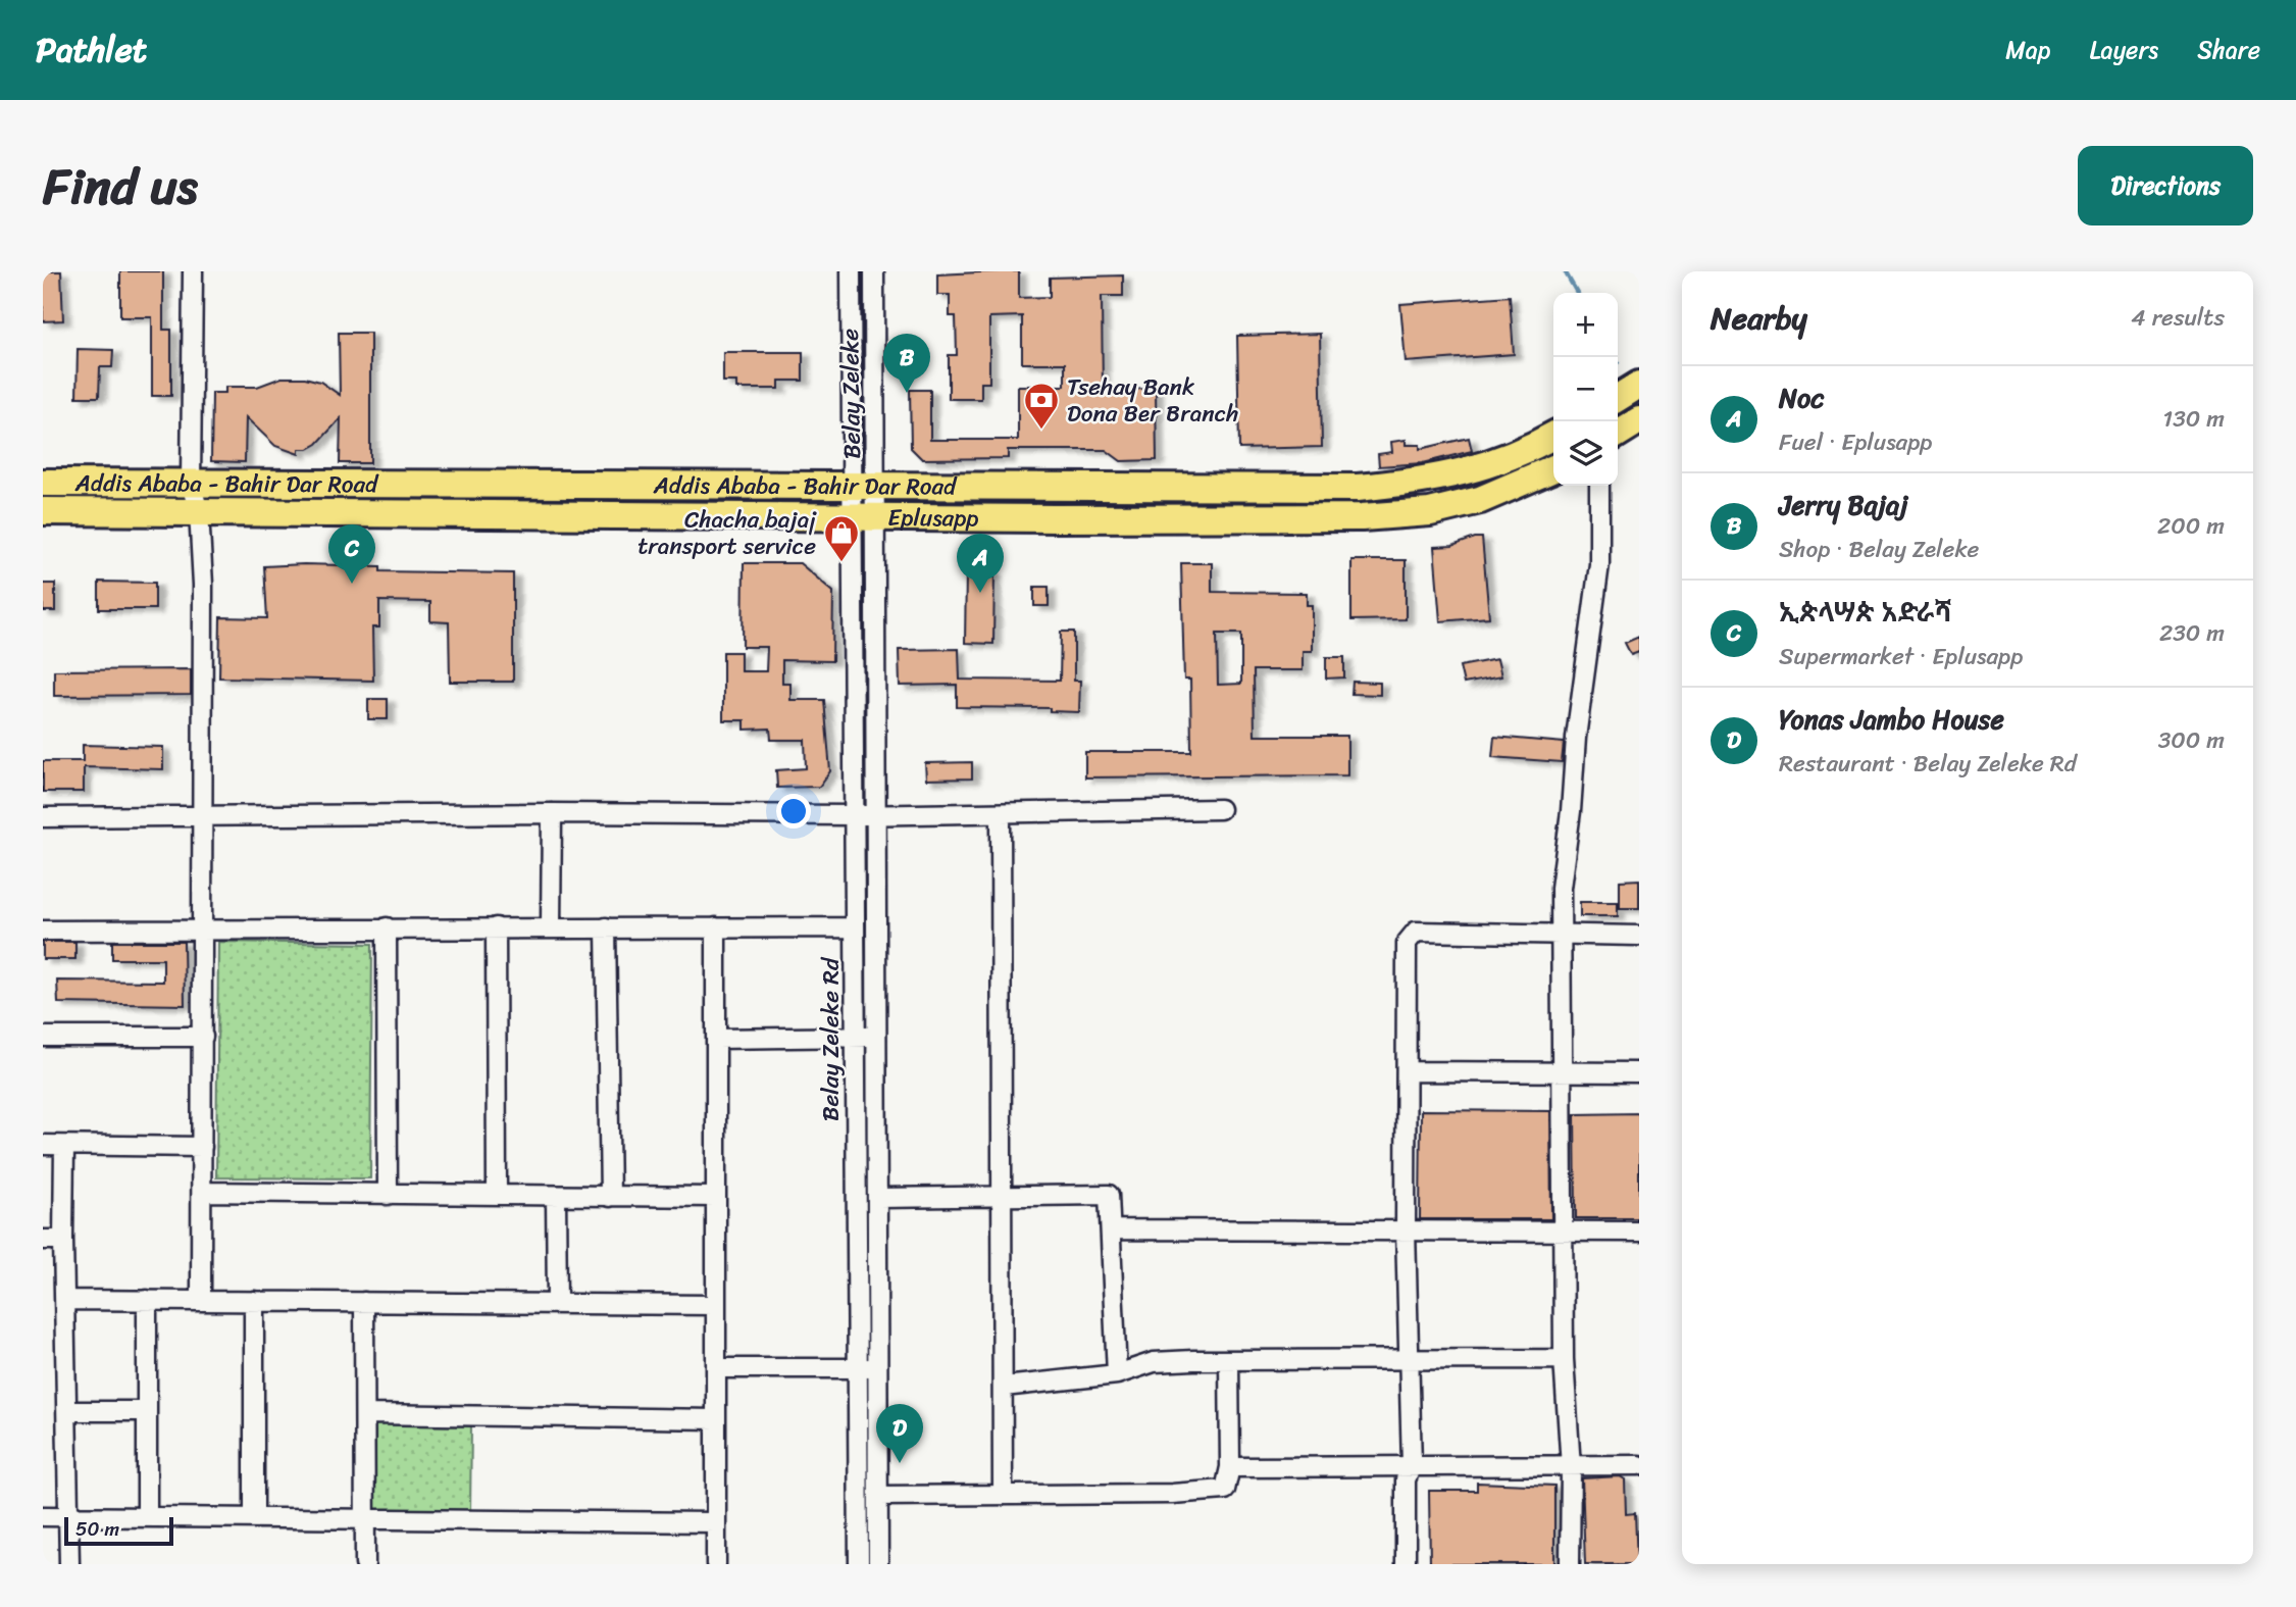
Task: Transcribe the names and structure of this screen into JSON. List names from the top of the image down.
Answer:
{
  "streets": {
    "highway": ["Addis Ababa - Bahir Dar Road", "Eplusapp"],
    "street": ["Belay Zeleke", "Belay Zeleke Rd"]
  },
  "crossings": [
    ["Belay Zeleke", "Addis Ababa - Bahir Dar Road"],
    ["Belay Zeleke", "Eplusapp"],
    ["Belay Zeleke", "Belay Zeleke Rd"],
    ["Eplusapp", "Belay Zeleke Rd"]
  ],
  "places": {
    "bank": ["Tsehay Bank Dona Ber Branch"],
    "shop": ["Chacha bajaj transport service"]
  },
  "scale_bar": "50 m",
  "page": {
    "header": "Pathlet",
    "nav": ["Map", "Layers", "Share"],
    "title": "Find us",
    "buttons": "Directions",
    "heading": ["Nearby", "4 results"],
    "map_buttons": ["+", "−"],
    "pins": [
      "B",
      "C",
      "A",
      "D"
    ],
    "list": [
      {
        "mark": "A",
        "name": "Noc",
        "note": "Fuel · Eplusapp",
        "value": "130 m"
      },
      {
        "mark": "B",
        "name": "Jerry Bajaj",
        "note": "Shop · Belay Zeleke",
        "value": "200 m"
      },
      {
        "mark": "C",
        "name": "ኢጵላሣጵ አድራሻ",
        "note": "Supermarket · Eplusapp",
        "value": "230 m"
      },
      {
        "mark": "D",
        "name": "Yonas Jambo House",
        "note": "Restaurant · Belay Zeleke Rd",
        "value": "300 m"
      }
    ],
    "scale": "50 m"
  }
}
